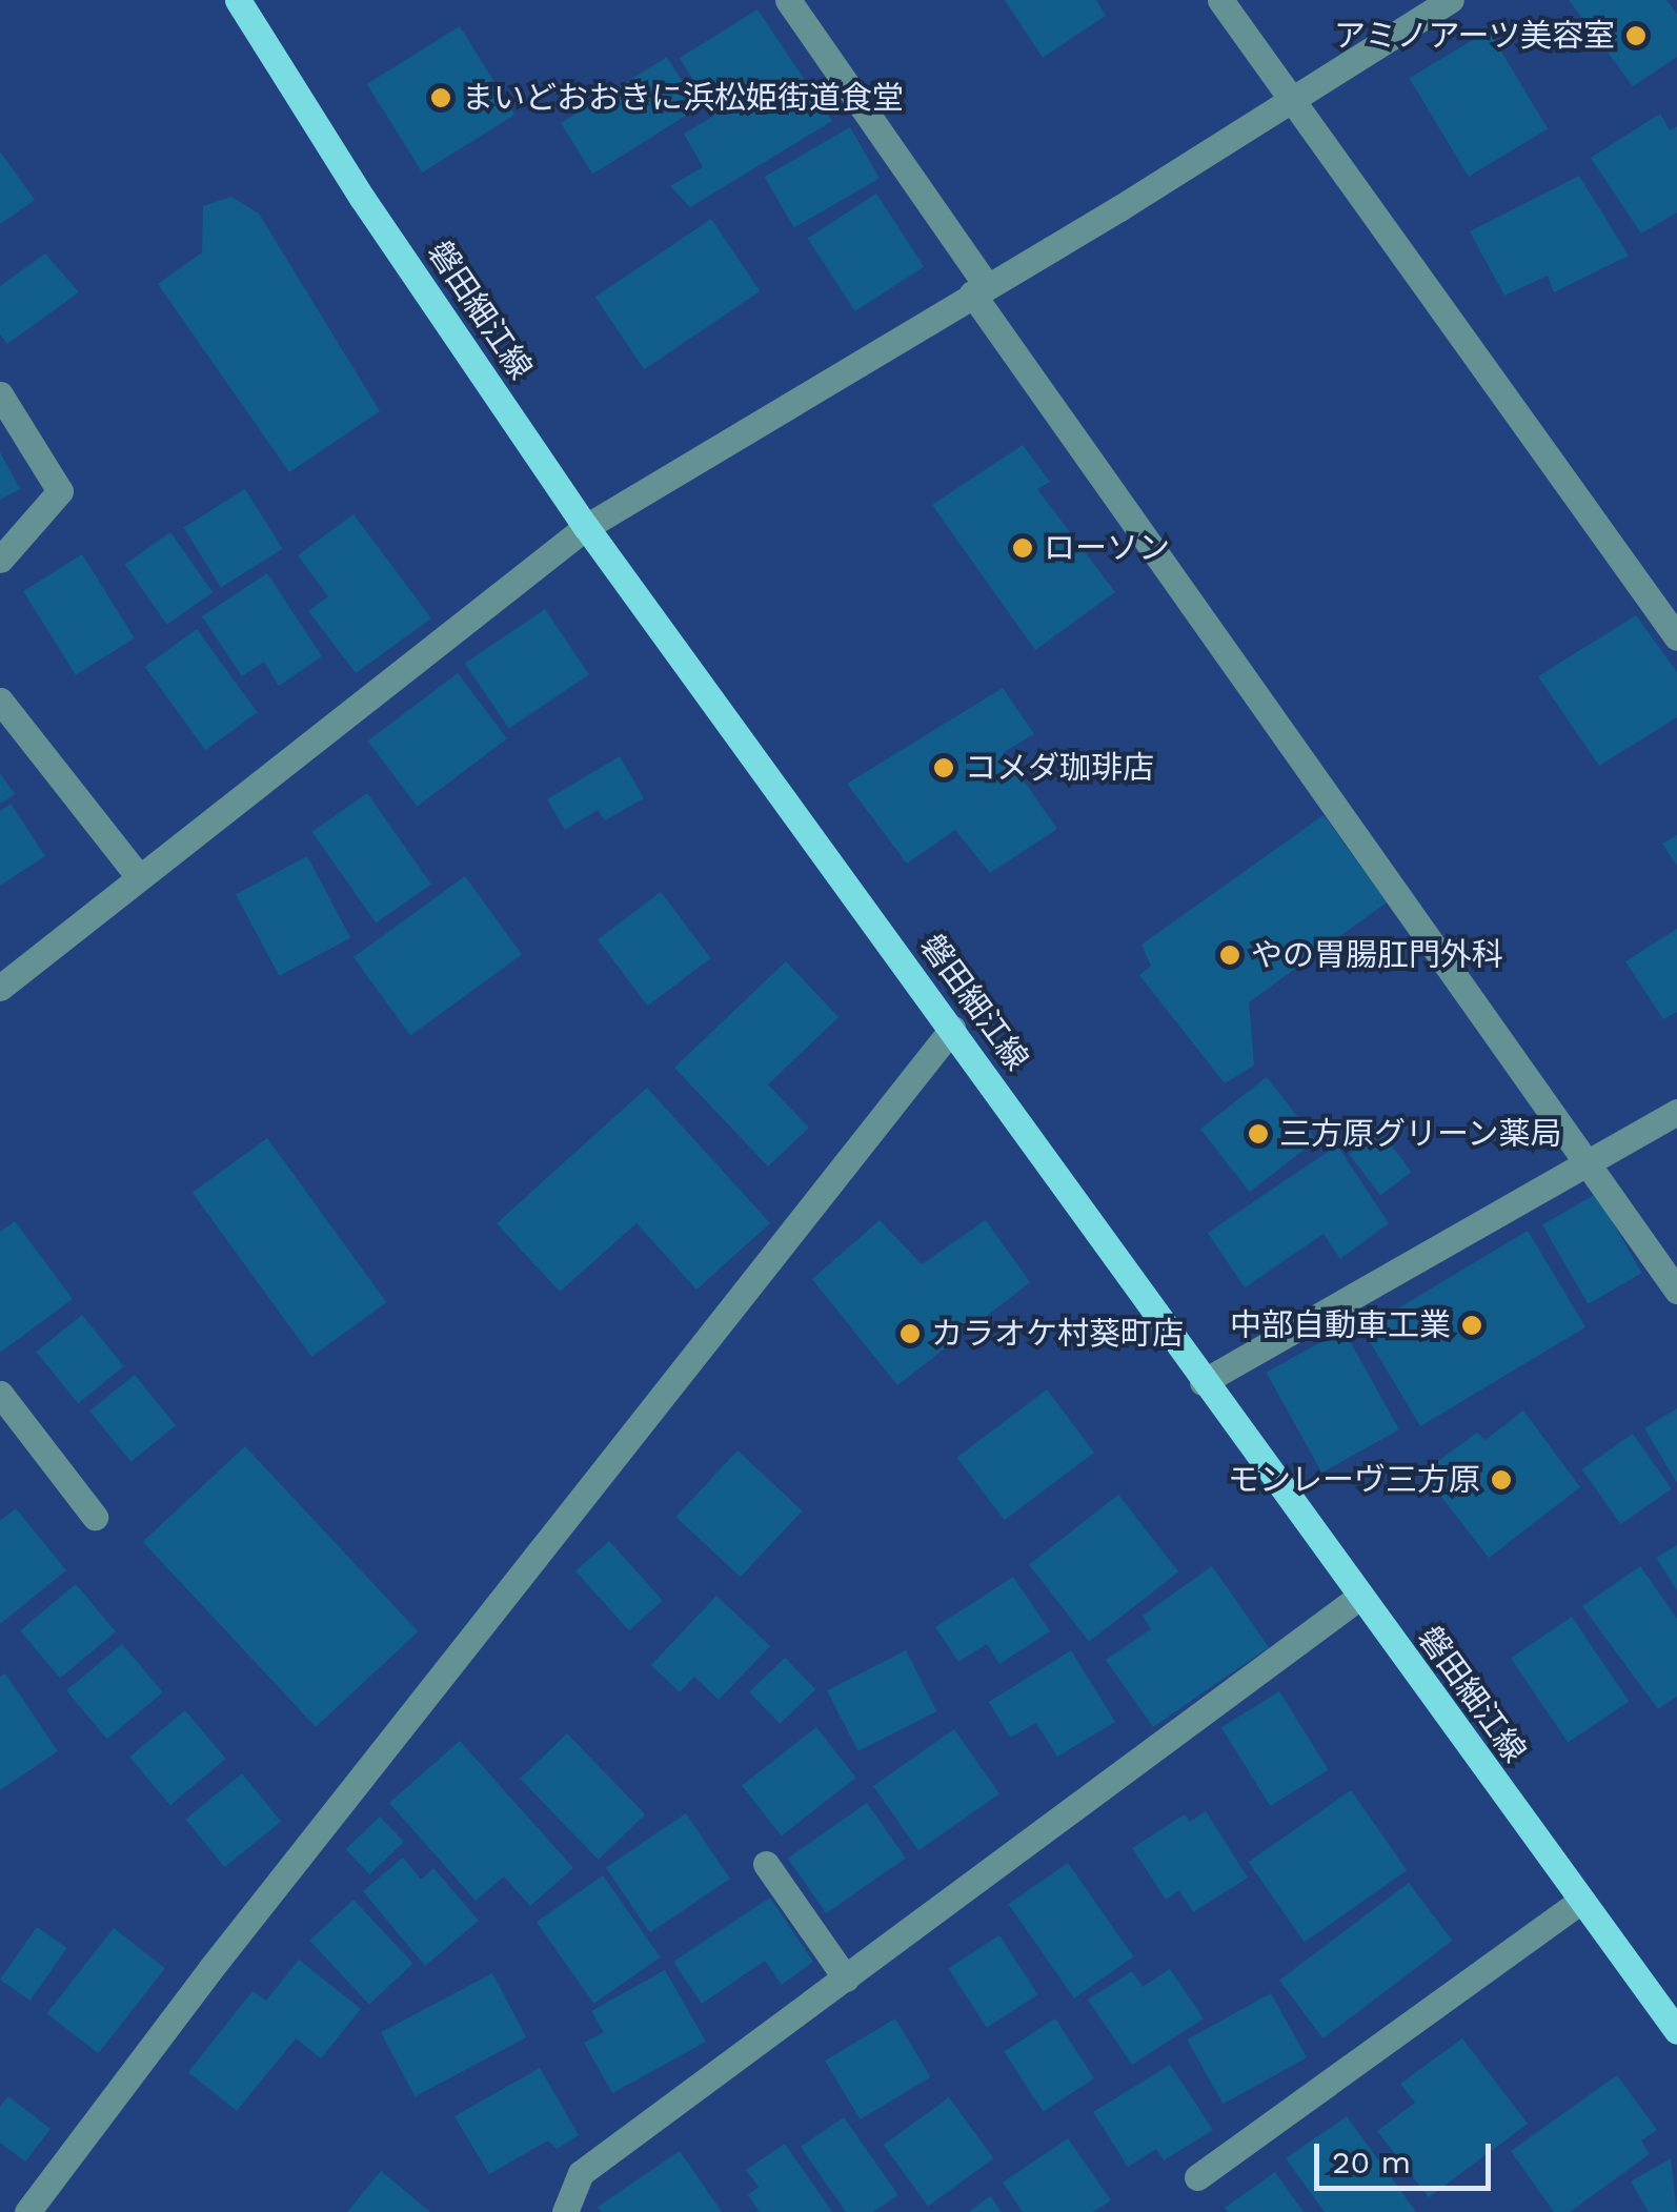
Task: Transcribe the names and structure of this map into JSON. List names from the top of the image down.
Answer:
{
  "streets": {
    "main road": ["磐田細江線"]
  },
  "places": [
    "アミノアーツ美容室",
    "まいどおおきに浜松姫街道食堂",
    "ローソン",
    "コメダ珈琲店",
    "やの胃腸肛門外科",
    "三方原グリーン薬局",
    "中部自動車工業",
    "カラオケ村葵町店",
    "モンレーヴ三方原"
  ],
  "scale_bar": "20 m"
}
